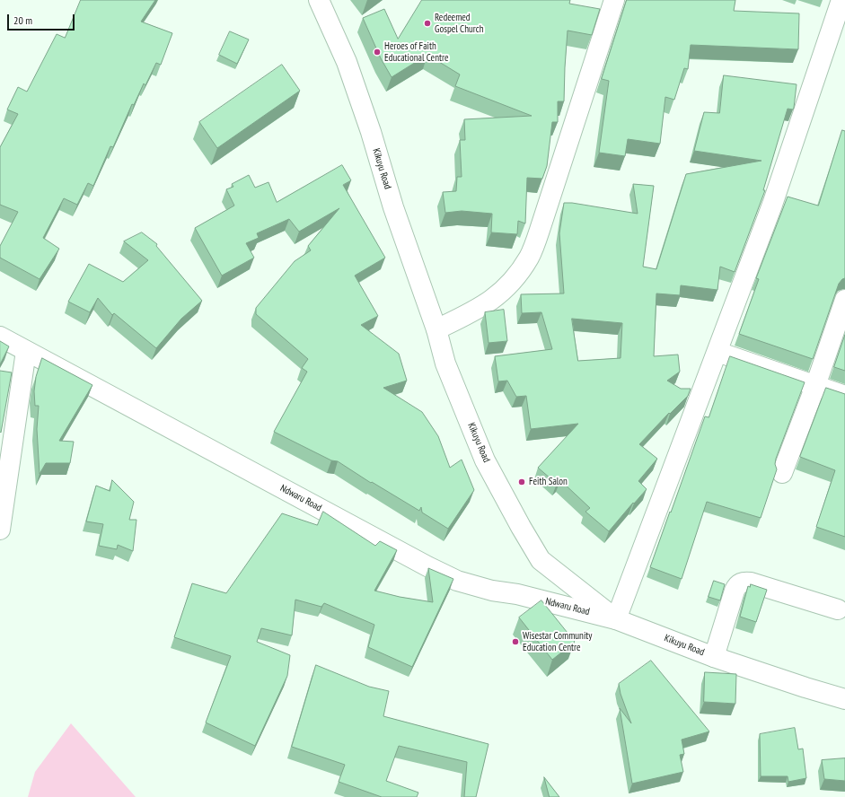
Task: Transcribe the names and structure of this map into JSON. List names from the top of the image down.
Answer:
{
  "streets": {
    "street": ["Kikuyu Road", "Ndwaru Road"]
  },
  "crossings": [
    ["Kikuyu Road", "Ndwaru Road"]
  ],
  "places": [
    "Redeemed Gospel Church",
    "Heroes of Faith Educational Centre",
    "Feith Salon",
    "Wisestar Community Education Centre"
  ],
  "scale_bar": "20 m"
}
